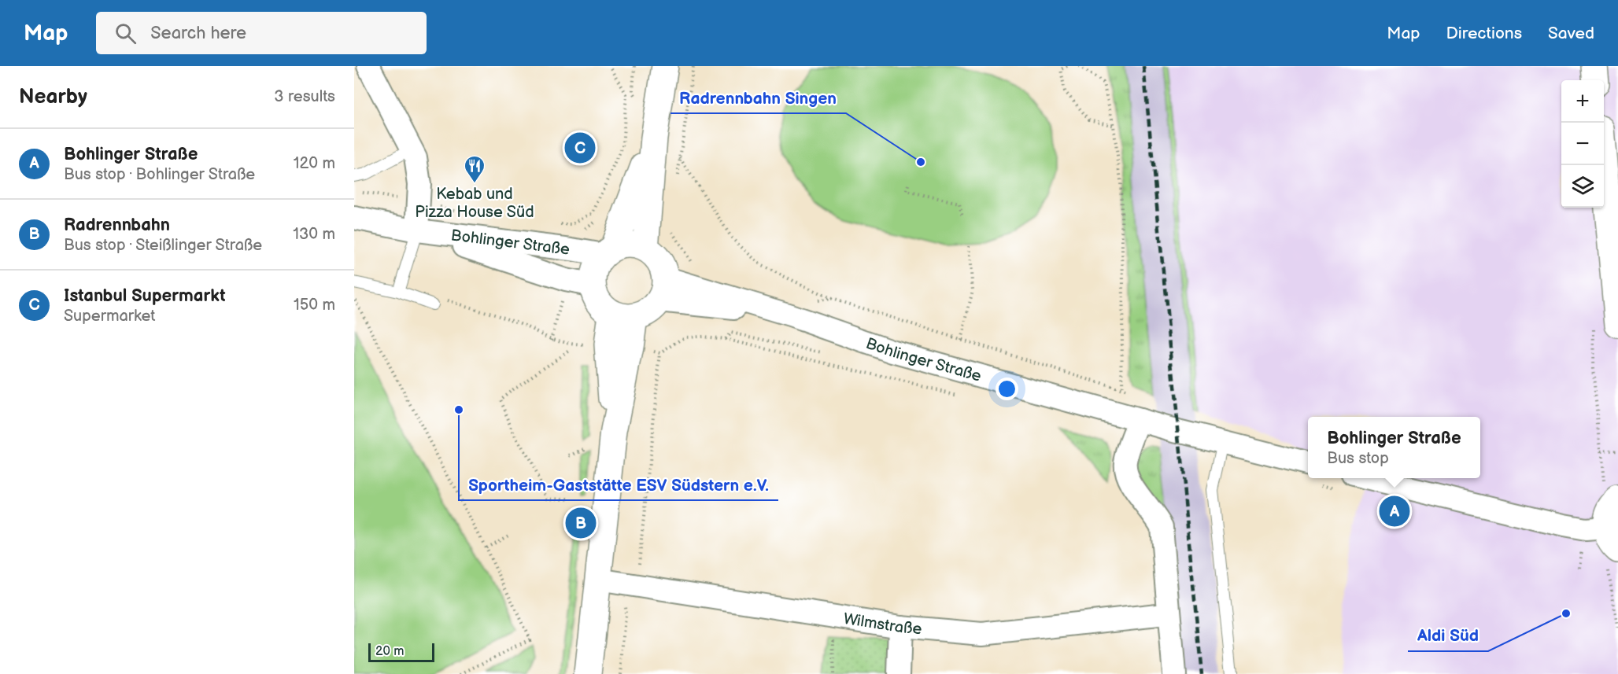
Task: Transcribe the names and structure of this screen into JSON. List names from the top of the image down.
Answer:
{
  "streets": {
    "street": ["Bohlinger Straße", "Wilmstraße"]
  },
  "places": {
    "other": ["Radrennbahn Singen", "Sportheim-Gaststätte ESV Südstern e.V.", "Aldi Süd"],
    "restaurant": ["Kebab und Pizza House Süd"]
  },
  "scale_bar": "20 m",
  "page": {
    "header": "Map",
    "search": "Search here",
    "nav": ["Map", "Directions", "Saved"],
    "heading": ["Nearby", "3 results"],
    "map_buttons": ["+", "−"],
    "list": [
      {
        "mark": "A",
        "name": "Bohlinger Straße",
        "note": "Bus stop · Bohlinger Straße",
        "value": "120 m"
      },
      {
        "mark": "B",
        "name": "Radrennbahn",
        "note": "Bus stop · Steißlinger Straße",
        "value": "130 m"
      },
      {
        "mark": "C",
        "name": "Istanbul Supermarkt",
        "note": "Supermarket",
        "value": "150 m"
      }
    ],
    "pins": ["C", "A", "B"],
    "popup": ["Bohlinger Straße", "Bus stop"],
    "scale": "20 m"
  }
}
